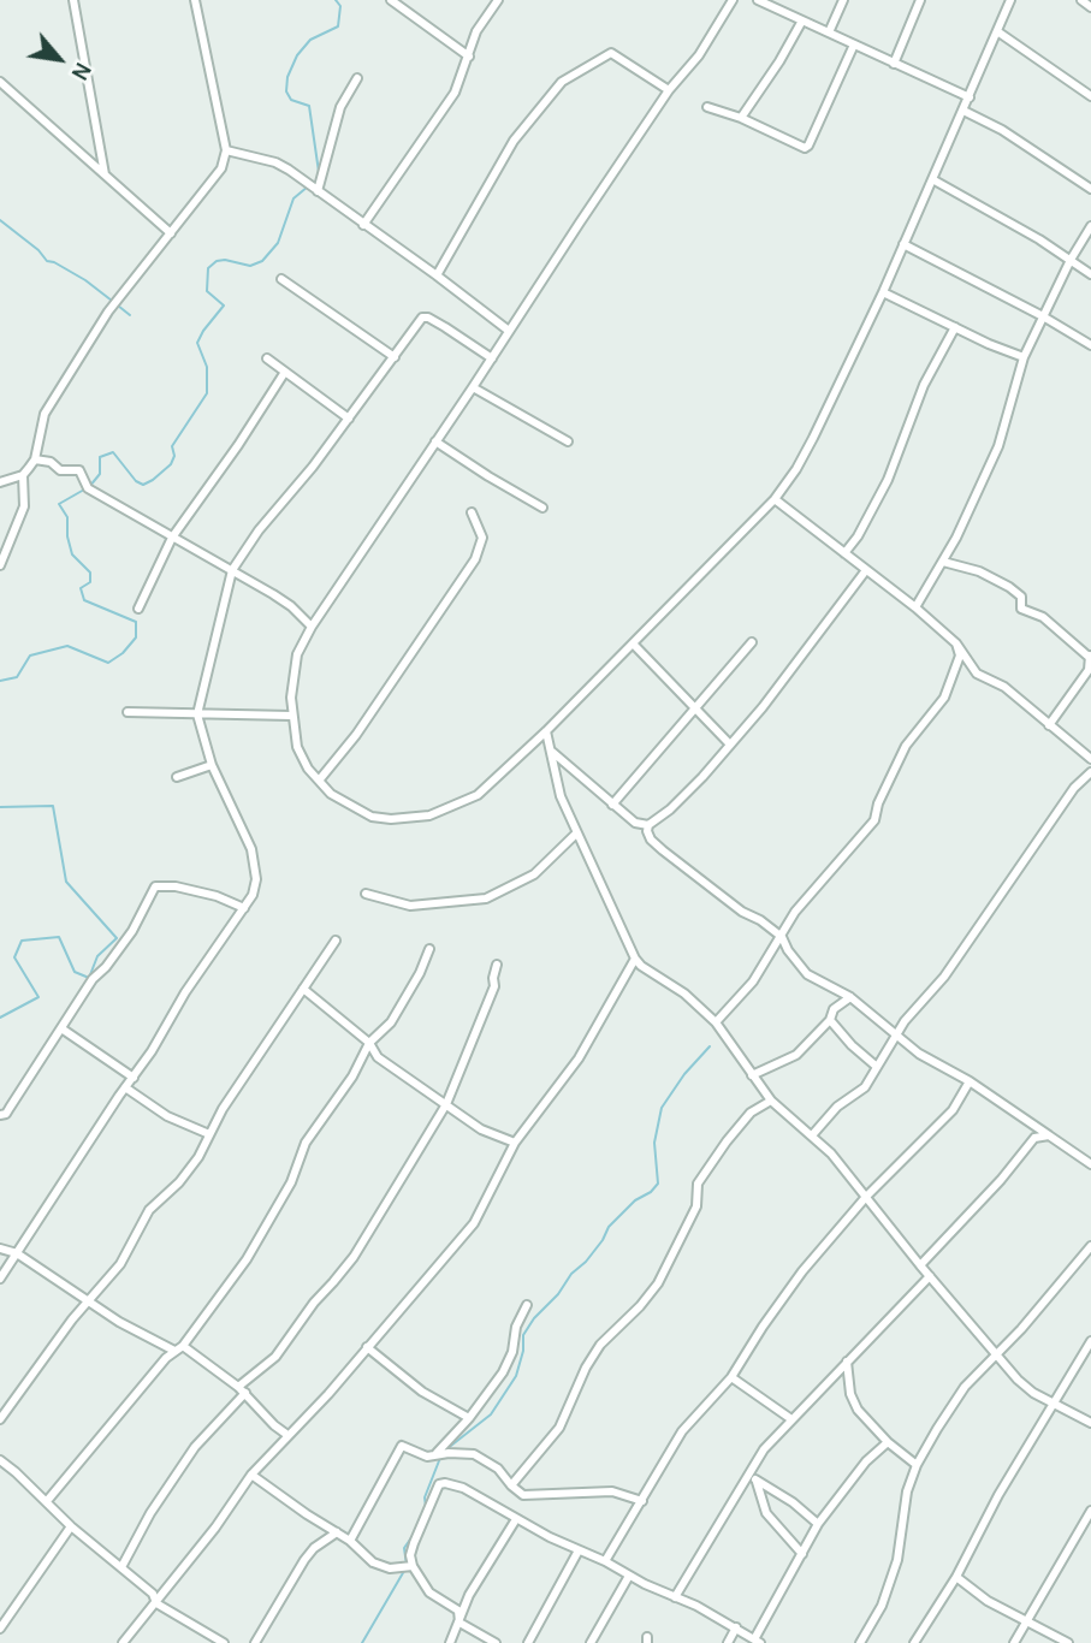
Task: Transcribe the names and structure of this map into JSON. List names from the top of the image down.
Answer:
{
  "north": "bottom right"
}
